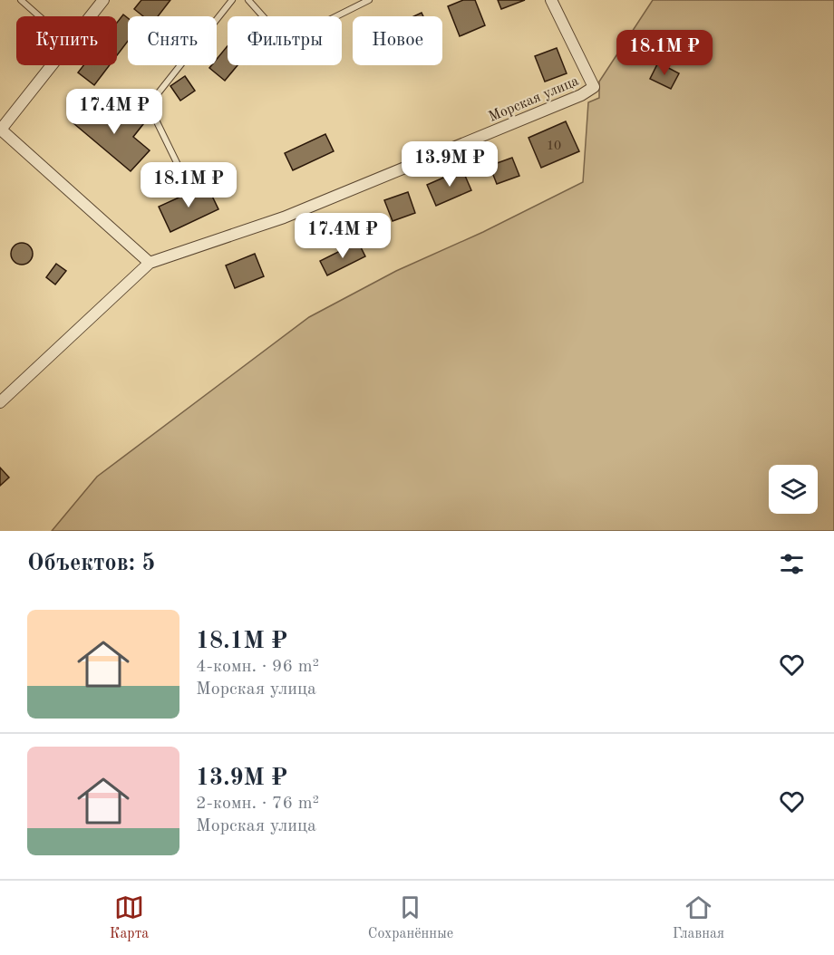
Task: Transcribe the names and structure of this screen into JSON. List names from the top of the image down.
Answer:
{
  "streets": {
    "street": ["Морская улица"]
  },
  "house_numbers": ["10"],
  "page": {
    "chip": [
      "Купить",
      "Снять",
      "Фильтры",
      "Новое"
    ],
    "price": [
      "18.1M ₽",
      "17.4M ₽",
      "13.9M ₽",
      "18.1M ₽",
      "17.4M ₽"
    ],
    "heading": "Объектов: 5",
    "list": [
      {
        "name": "18.1M ₽",
        "note": "4-комн. · 96 m² · Морская улица"
      },
      {
        "name": "13.9M ₽",
        "note": "2-комн. · 76 m² · Морская улица"
      }
    ],
    "tabs": ["Карта", "Сохранённые", "Главная"]
  }
}
